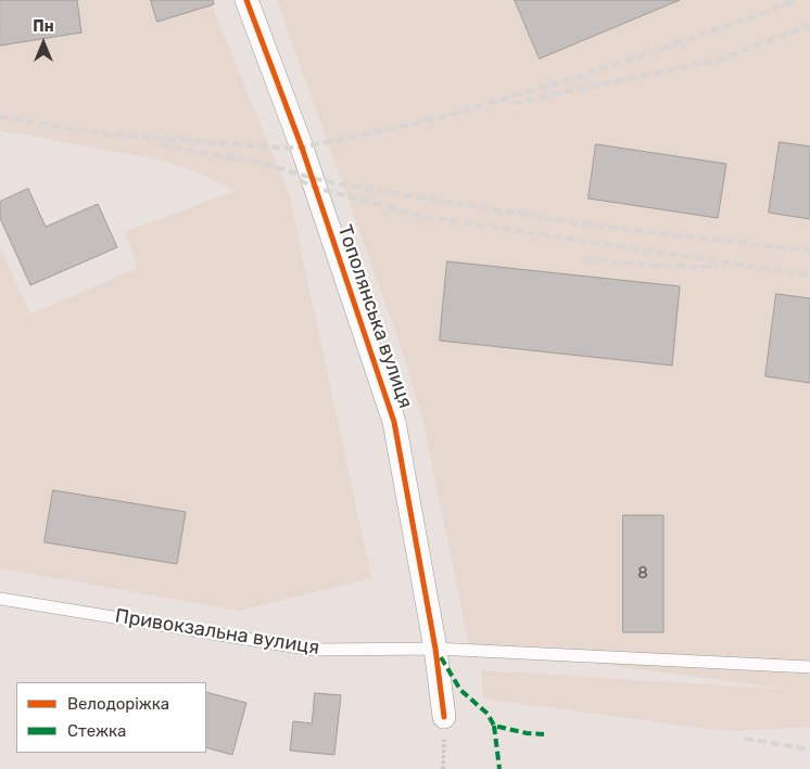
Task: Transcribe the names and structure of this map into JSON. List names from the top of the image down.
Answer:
{
  "streets": {
    "street": ["Тополянська вулиця"],
    "lane": ["Привокзальна вулиця"]
  },
  "crossings": [
    ["Тополянська вулиця", "Привокзальна вулиця"]
  ],
  "house_numbers": ["8"],
  "legend": ["Велодоріжка", "Стежка"],
  "north": "top"
}
